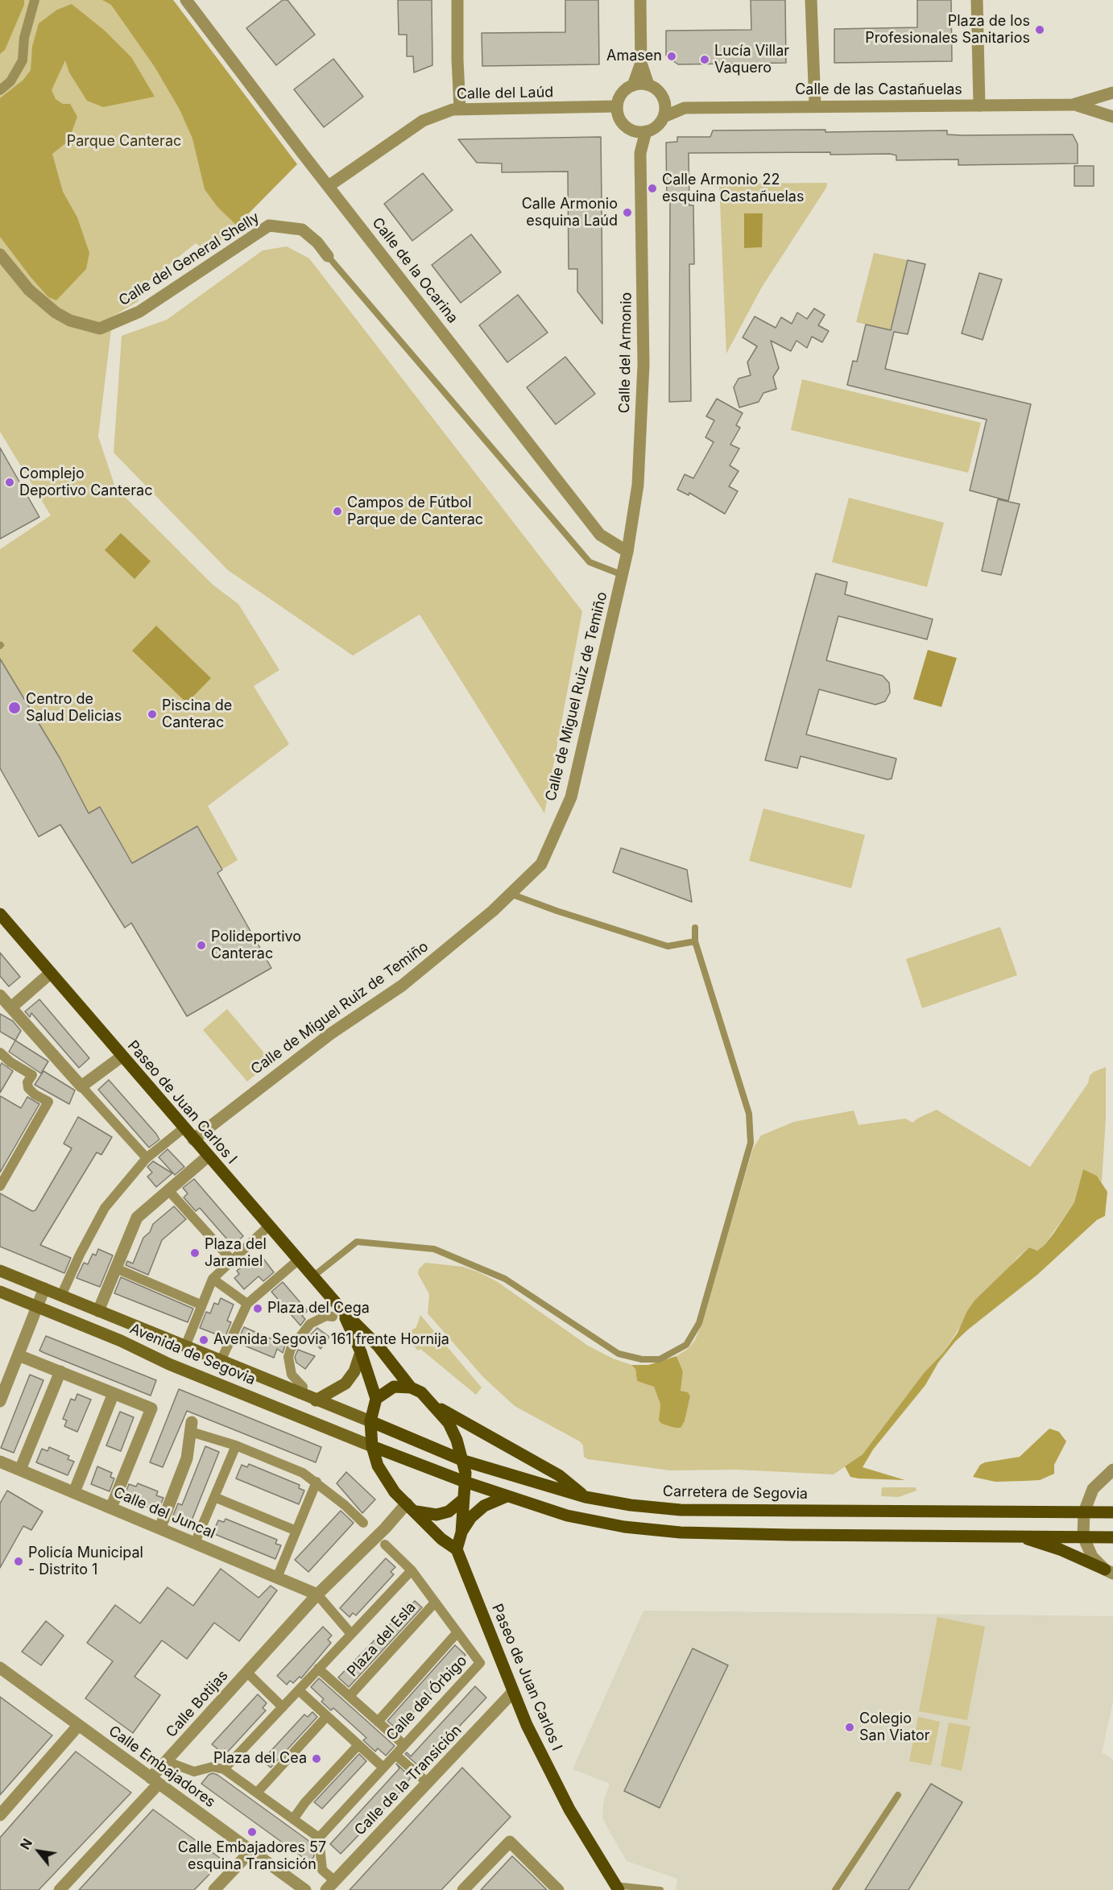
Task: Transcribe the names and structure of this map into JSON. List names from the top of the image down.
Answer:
{
  "streets": {
    "main road": ["Paseo de Juan Carlos I", "Avenida de Segovia", "Carretera de Segovia"],
    "street": [
      "Calle de las Castañuelas",
      "Calle del Laúd",
      "Calle del General Shelly",
      "Calle de la Ocarina",
      "Calle del Armonio",
      "Calle de Miguel Ruiz de Temiño",
      "Calle del Juncal",
      "Plaza del Esla",
      "Calle del Órbigo",
      "Calle Botijas",
      "Calle Embajadores",
      "Calle de la Transición"
    ]
  },
  "crossings": [
    ["Calle de las Castañuelas", "Calle del Laúd"],
    ["Calle de las Castañuelas", "Calle del Armonio"],
    ["Calle del Laúd", "Calle de la Ocarina"],
    ["Calle del Laúd", "Calle del Armonio"],
    ["Calle de la Ocarina", "Calle del Armonio"],
    ["Calle de la Ocarina", "Calle de Miguel Ruiz de Temiño"],
    ["Calle del Armonio", "Calle de Miguel Ruiz de Temiño"],
    ["Calle de Miguel Ruiz de Temiño", "Paseo de Juan Carlos I"],
    ["Paseo de Juan Carlos I", "Avenida de Segovia"],
    ["Paseo de Juan Carlos I", "Carretera de Segovia"],
    ["Paseo de Juan Carlos I", "Calle de la Transición"],
    ["Avenida de Segovia", "Carretera de Segovia"],
    ["Calle del Juncal", "Calle Botijas"],
    ["Calle del Órbigo", "Calle de la Transición"],
    ["Calle Botijas", "Calle Embajadores"]
  ],
  "parks": ["Parque Canterac"],
  "places": [
    "Plaza de los Profesionales Sanitarios",
    "Amasen",
    "Lucía Villar Vaquero",
    "Calle Armonio 22 esquina Castañuelas",
    "Calle Armonio esquina Laúd",
    "Complejo Deportivo Canterac",
    "Campos de Fútbol Parque de Canterac",
    "Centro de Salud Delicias",
    "Piscina de Canterac",
    "Polideportivo Canterac",
    "Plaza del Jaramiel",
    "Plaza del Cega",
    "Avenida Segovia 161 frente Hornija",
    "Policía Municipal - Distrito 1",
    "Colegio San Viator",
    "Plaza del Cea",
    "Calle Embajadores 57 esquina Transición"
  ],
  "north": "top left"
}
